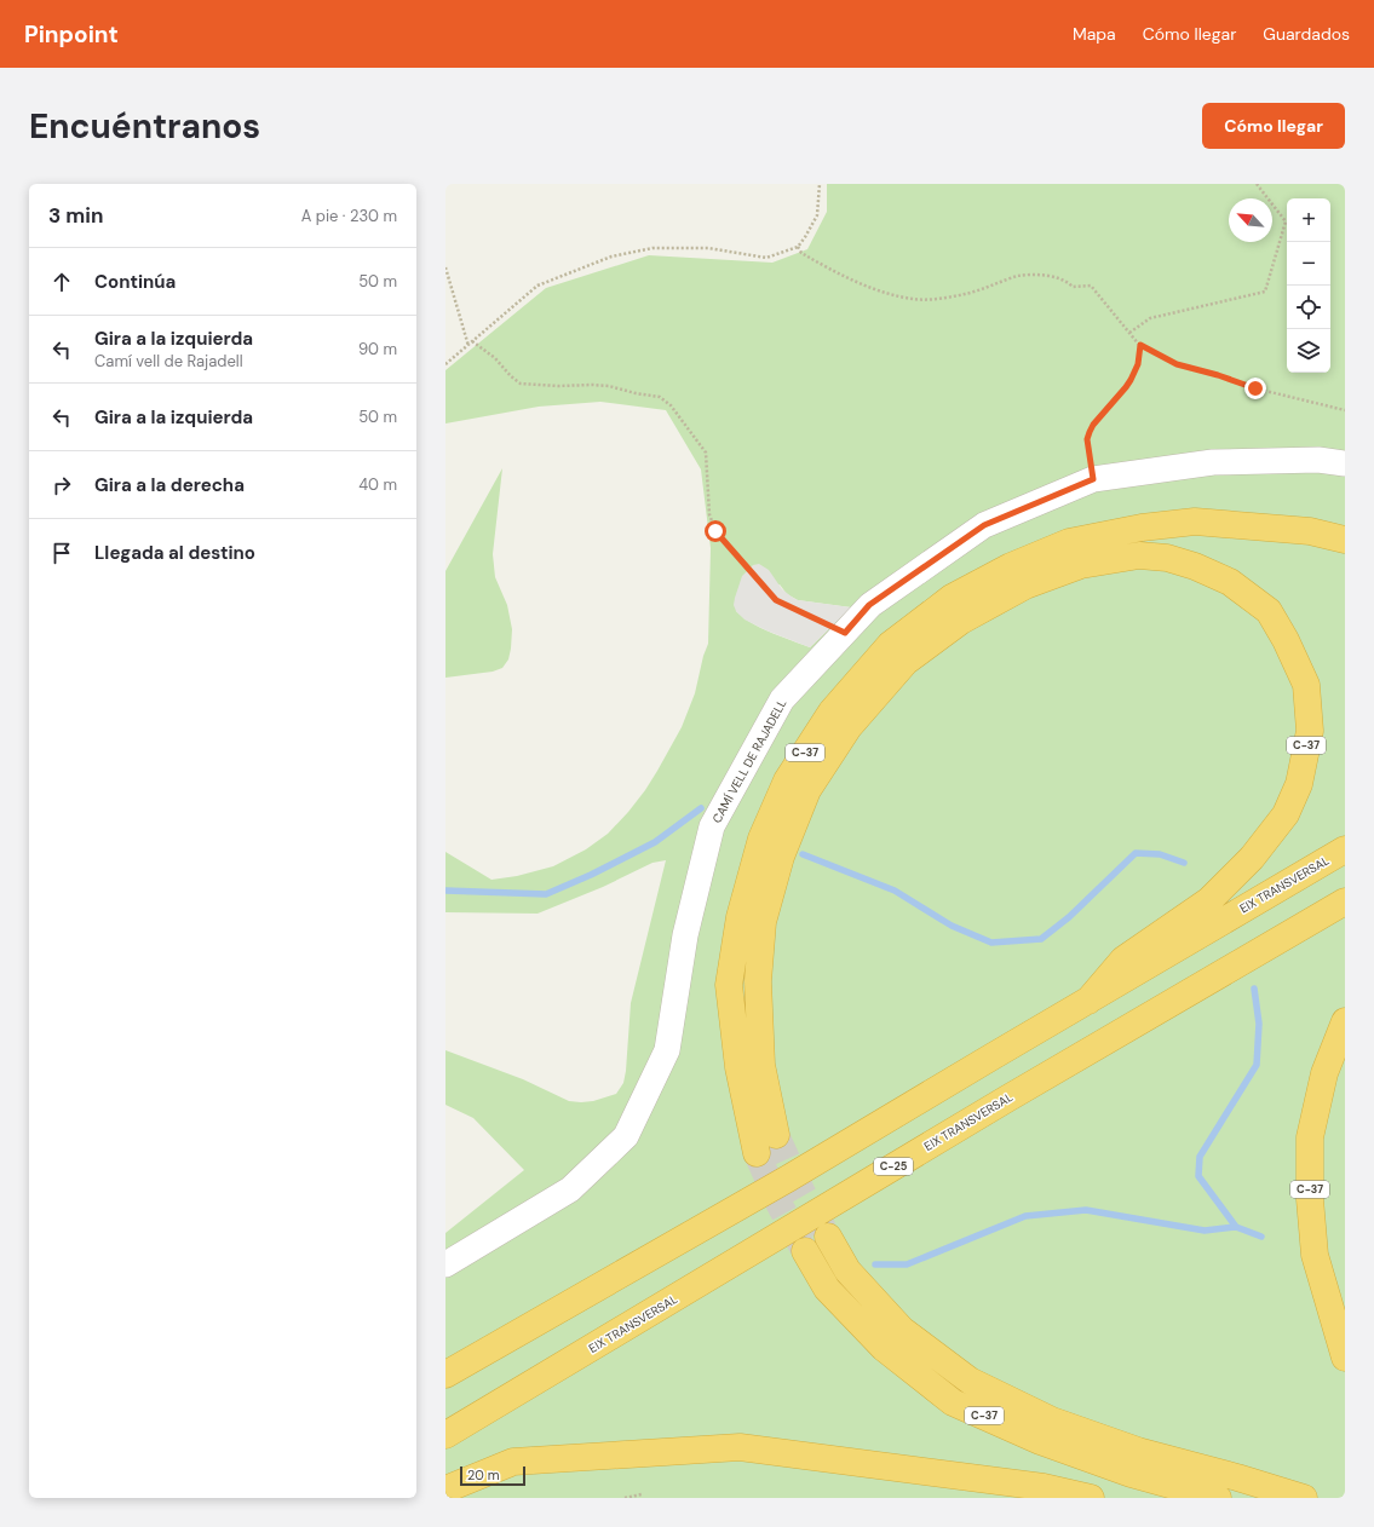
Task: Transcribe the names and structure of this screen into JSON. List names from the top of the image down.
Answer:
{
  "streets": {
    "highway": ["C-37", "EIX TRANSVERSAL", "C-25"],
    "street": ["CAMÍ VELL DE RAJADELL"]
  },
  "crossings": [
    ["C-37", "EIX TRANSVERSAL"]
  ],
  "scale_bar": "20 m",
  "north": "top left",
  "page": {
    "header": "Pinpoint",
    "nav": ["Mapa", "Cómo llegar", "Guardados"],
    "buttons": "Cómo llegar",
    "title": "Encuéntranos",
    "heading": ["3 min", "A pie · 230 m"],
    "map_buttons": ["+", "−"],
    "list": [
      ["Continúa", "50 m"],
      ["Gira a la izquierda", "Camí vell de Rajadell", "90 m"],
      ["Gira a la izquierda", "50 m"],
      ["Gira a la derecha", "40 m"],
      "Llegada al destino"
    ],
    "scale": "20 m"
  }
}
